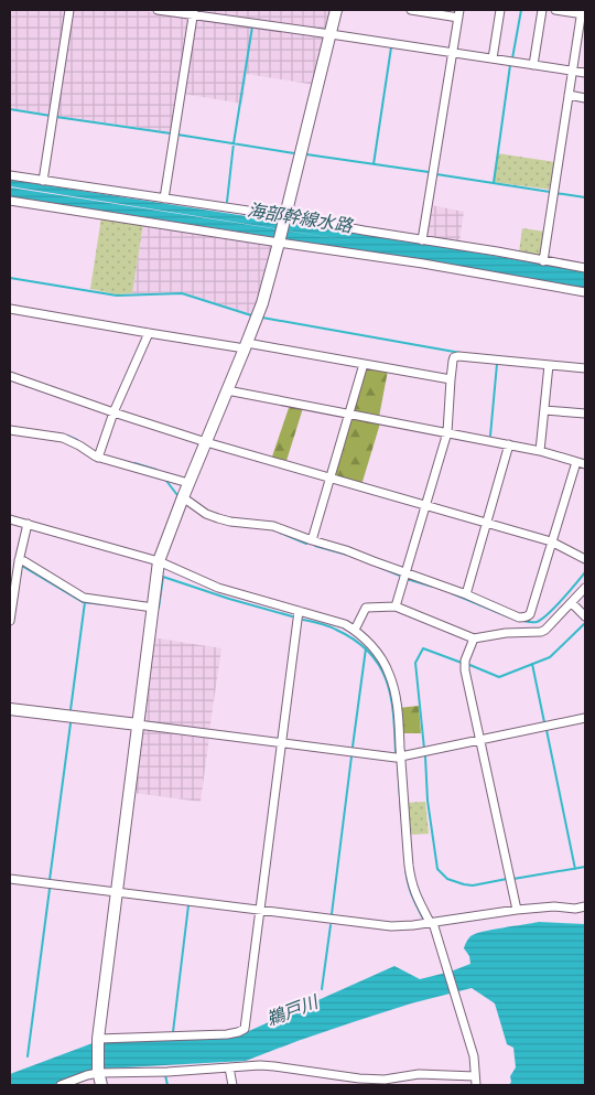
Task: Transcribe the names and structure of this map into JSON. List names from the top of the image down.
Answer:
{
  "water": ["海部幹線水路", "鵜戸川"]
}
